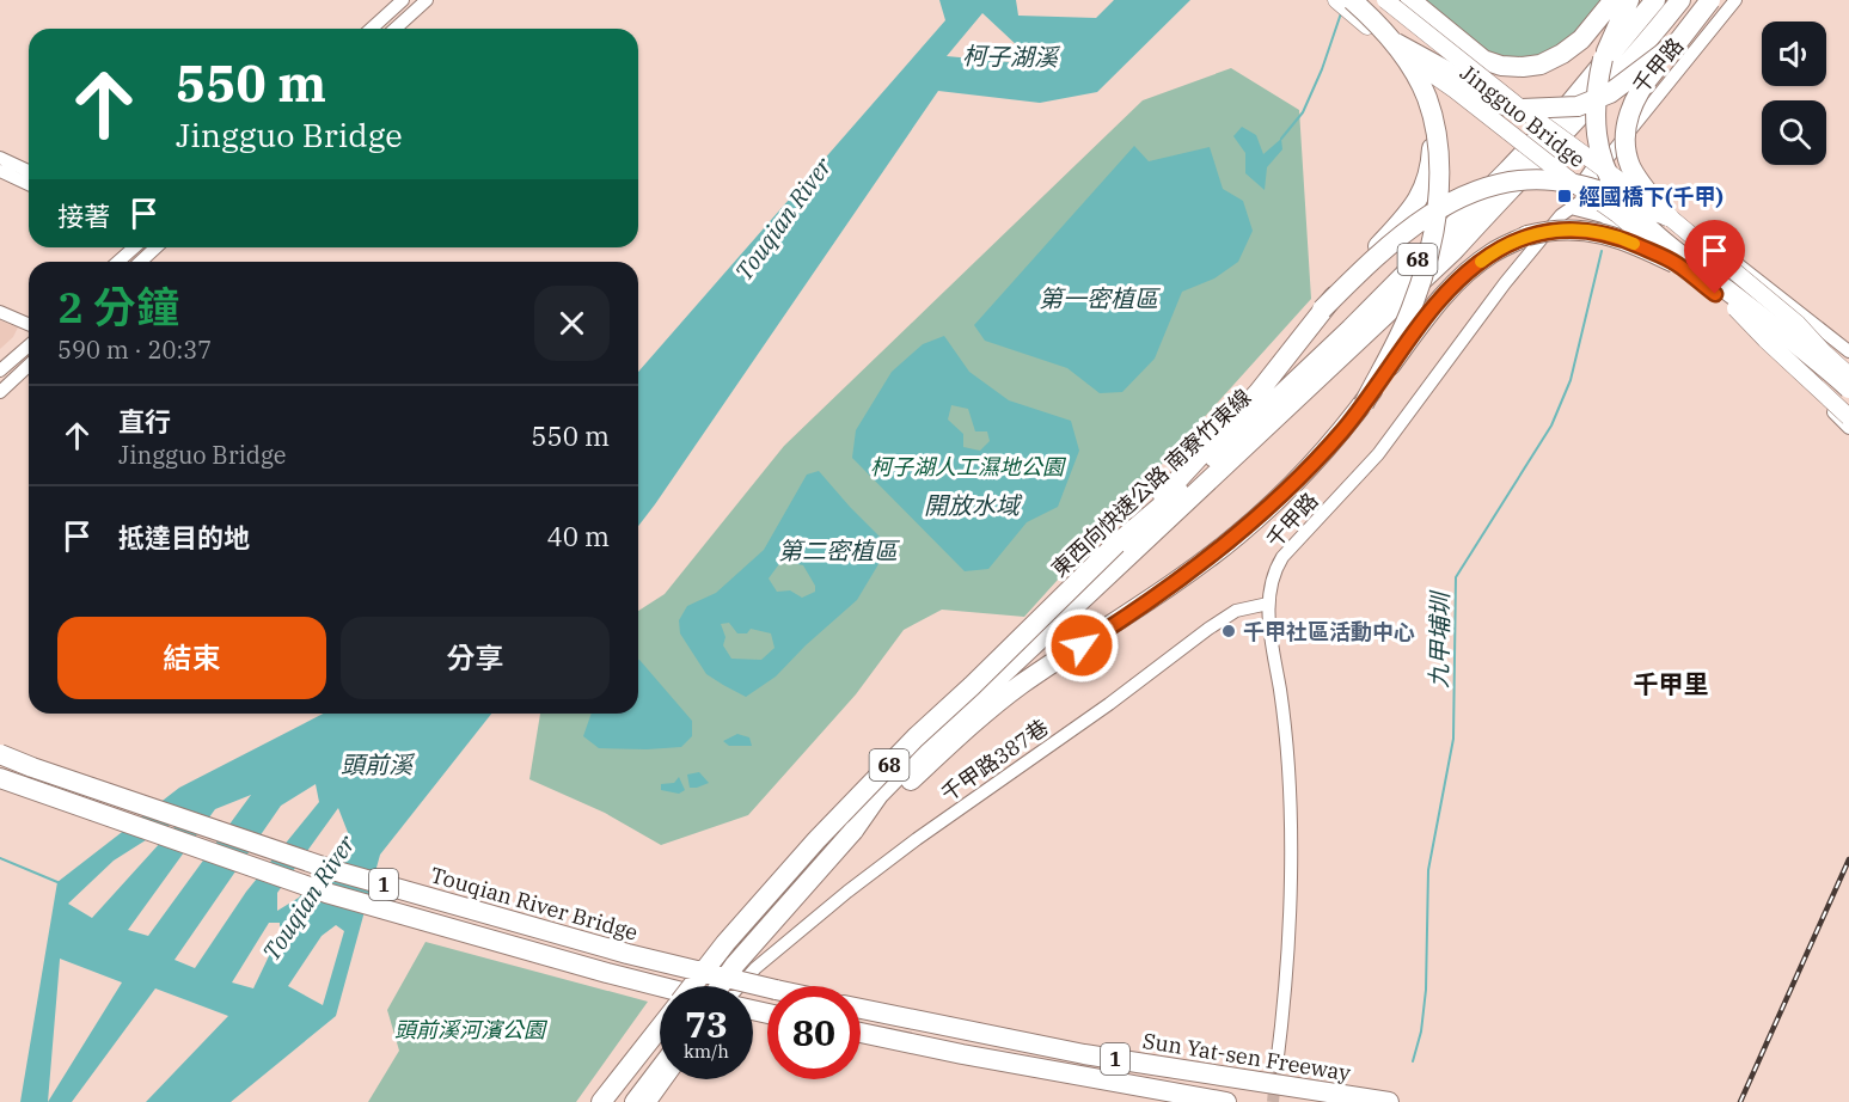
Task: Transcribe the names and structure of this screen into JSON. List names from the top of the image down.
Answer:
{
  "streets": {
    "highway": [
      "68",
      "東西向快速公路 南寮竹東線",
      "1",
      "Touqian River Bridge",
      "Sun Yat-sen Freeway"
    ],
    "main road": ["Jingguo Bridge"],
    "street": ["千甲路", "千甲路387巷"]
  },
  "crossings": [
    ["千甲路", "千甲路387巷"]
  ],
  "districts": ["千甲里"],
  "water": [
    "柯子湖溪",
    "Touqian River",
    "第一密植區",
    "開放水域",
    "第二密植區",
    "九甲埔圳",
    "頭前溪"
  ],
  "parks": ["柯子湖人工濕地公園", "頭前溪河濱公園"],
  "places": {
    "transit": ["經國橋下(千甲)"],
    "other": ["千甲社區活動中心"]
  },
  "page": {
    "turn": ["550 m", "Jingguo Bridge"],
    "then": "接著",
    "heading": ["2 分鐘", "590 m · 20:37"],
    "list": [
      {
        "name": "直行",
        "note": "Jingguo Bridge",
        "value": "550 m"
      },
      {
        "name": "抵達目的地",
        "value": "40 m"
      }
    ],
    "buttons": ["結束", "分享"],
    "speed": "73 km/h",
    "limit": "80"
  }
}
